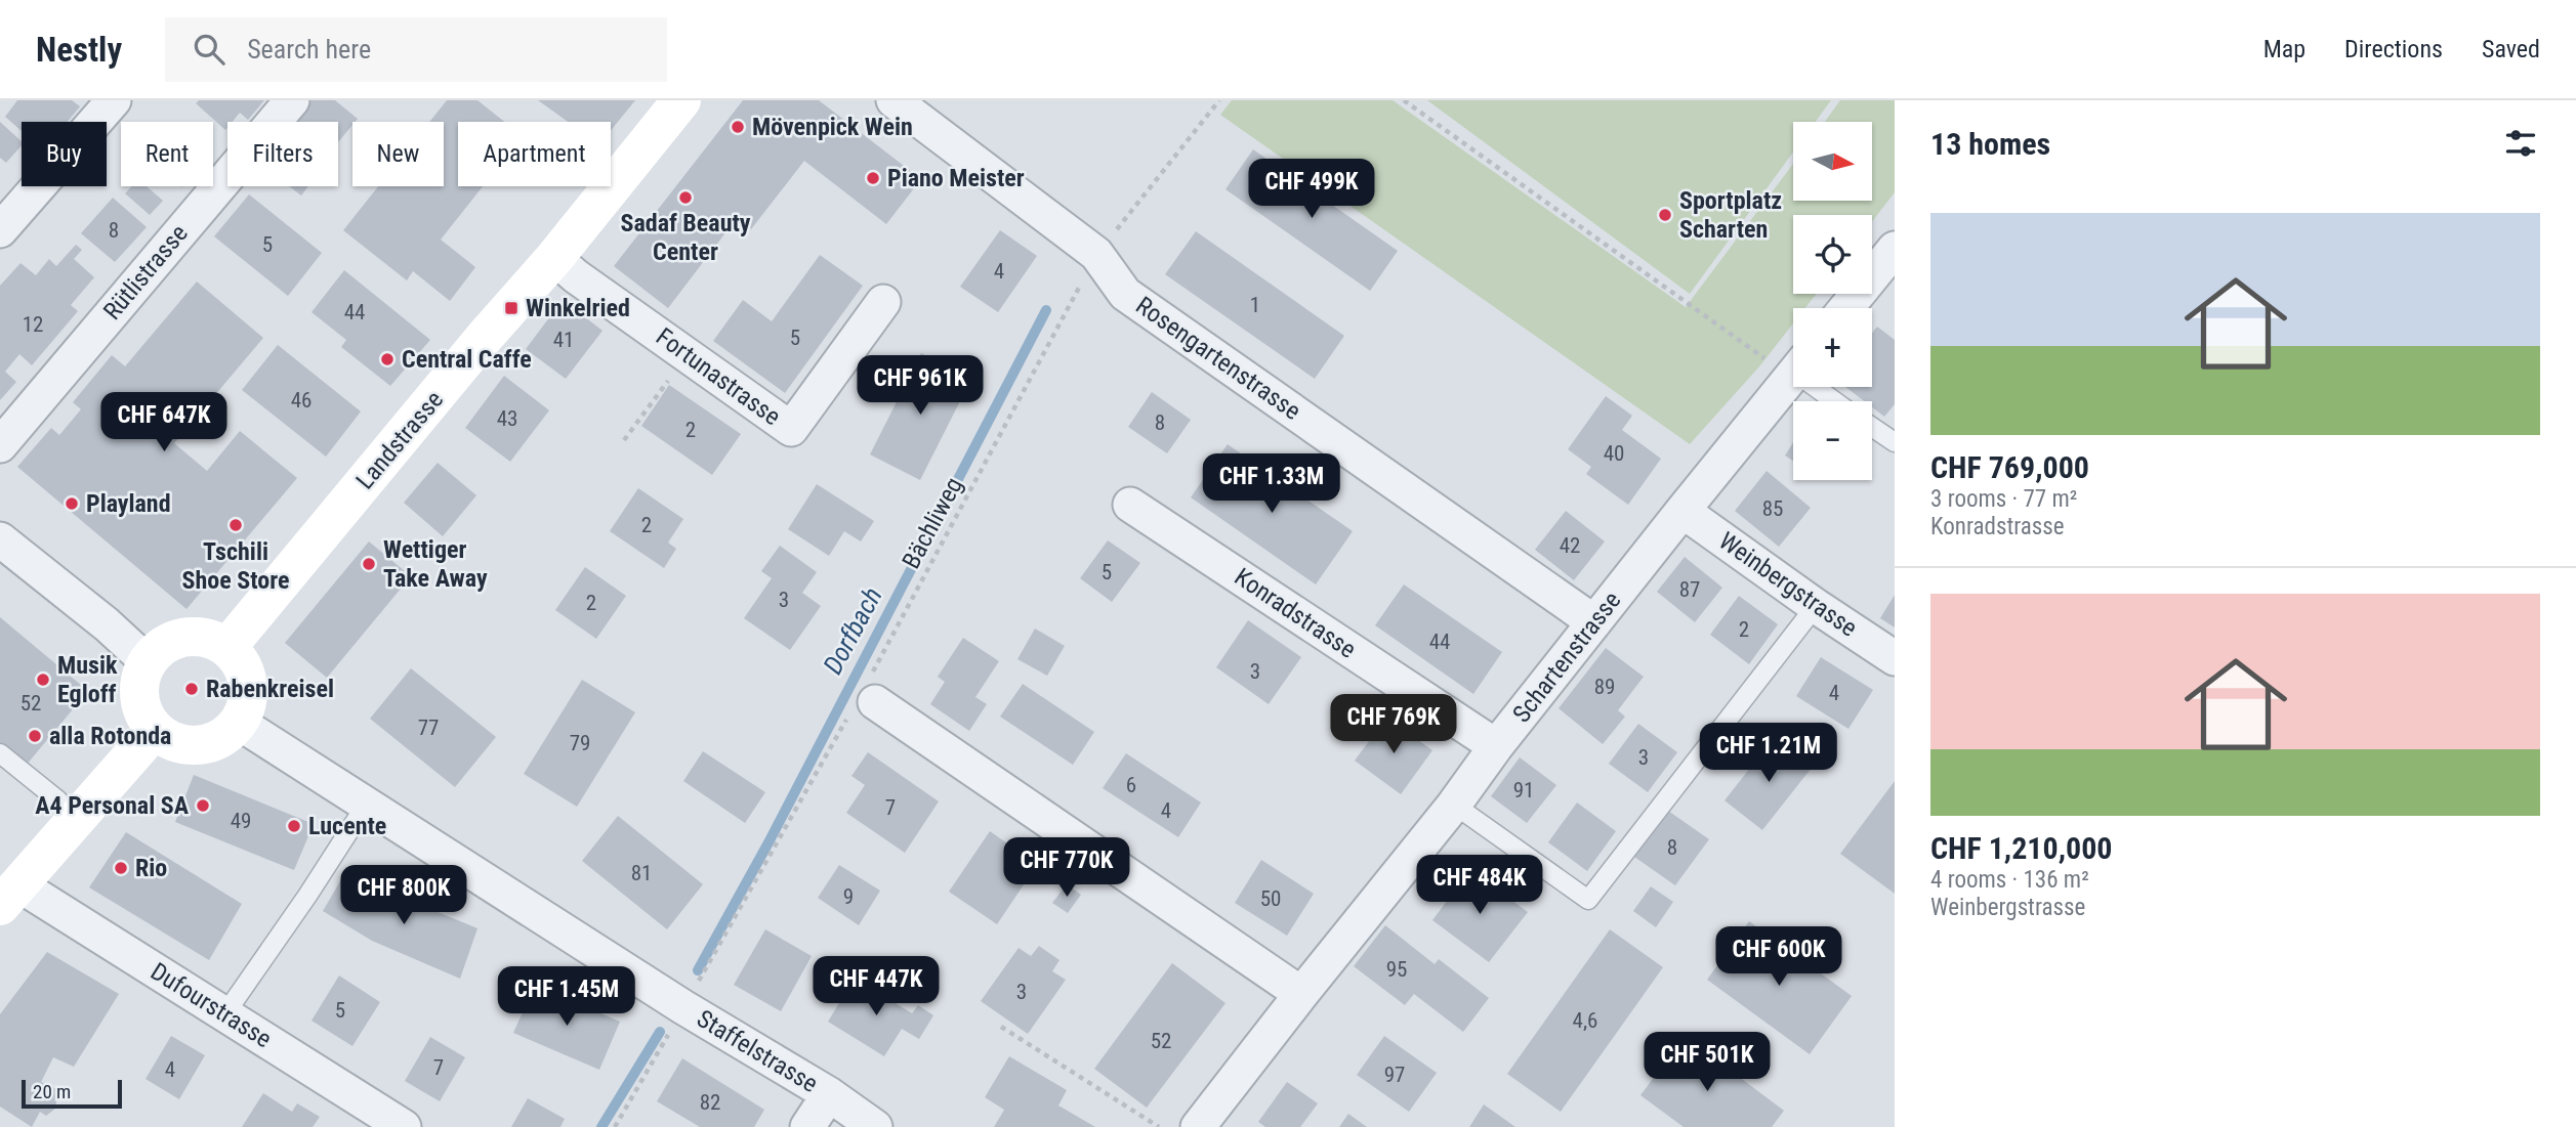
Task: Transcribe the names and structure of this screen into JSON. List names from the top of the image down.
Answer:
{
  "streets": {
    "main road": ["Landstrasse"],
    "street": [
      "Rütlistrasse",
      "Rosengartenstrasse",
      "Fortunastrasse",
      "Weinbergstrasse",
      "Konradstrasse",
      "Schartenstrasse",
      "Dufourstrasse",
      "Staffelstrasse"
    ],
    "path": ["Bächliweg"]
  },
  "crossings": [
    ["Rosengartenstrasse", "Bächliweg"],
    ["Rosengartenstrasse", "Schartenstrasse"],
    ["Fortunastrasse", "Landstrasse"],
    ["Landstrasse", "Staffelstrasse"],
    ["Bächliweg", "Staffelstrasse"],
    ["Weinbergstrasse", "Schartenstrasse"],
    ["Konradstrasse", "Schartenstrasse"]
  ],
  "water": ["Dorfbach"],
  "places": {
    "other": [
      "Mövenpick Wein",
      "Piano Meister",
      "Sadaf Beauty Center",
      "Sportplatz Scharten",
      "Central Caffe",
      "Playland",
      "Tschili Shoe Store",
      "Wettiger Take Away",
      "Musik Egloff",
      "Rabenkreisel",
      "alla Rotonda",
      "A4 Personal SA",
      "Lucente",
      "Rio"
    ],
    "transit": ["Winkelried"]
  },
  "house_numbers": [
    "8",
    "5",
    "4",
    "1",
    "44",
    "12",
    "5",
    "41",
    "46",
    "43",
    "8",
    "2",
    "40",
    "85",
    "2",
    "42",
    "5",
    "87",
    "3",
    "2",
    "2",
    "44",
    "3",
    "89",
    "4",
    "52",
    "77",
    "79",
    "3",
    "6",
    "91",
    "7",
    "4",
    "49",
    "8",
    "81",
    "9",
    "50",
    "95",
    "3",
    "5",
    "4,6",
    "52",
    "7",
    "4",
    "97",
    "82"
  ],
  "scale_bar": "20 m",
  "north": "right",
  "page": {
    "header": "Nestly",
    "search": "Search here",
    "nav": ["Map", "Directions", "Saved"],
    "heading": "13 homes",
    "map_buttons": ["+", "−"],
    "chip": [
      "Buy",
      "Rent",
      "Filters",
      "New",
      "Apartment"
    ],
    "price": [
      "CHF 499K",
      "CHF 961K",
      "CHF 647K",
      "CHF 1.33M",
      "CHF 769K",
      "CHF 1.21M",
      "CHF 770K",
      "CHF 484K",
      "CHF 800K",
      "CHF 600K",
      "CHF 447K",
      "CHF 1.45M",
      "CHF 501K"
    ],
    "list": [
      {
        "name": "CHF 769,000",
        "note": "3 rooms · 77 m² · Konradstrasse"
      },
      {
        "name": "CHF 1,210,000",
        "note": "4 rooms · 136 m² · Weinbergstrasse"
      }
    ],
    "scale": "20 m"
  }
}
